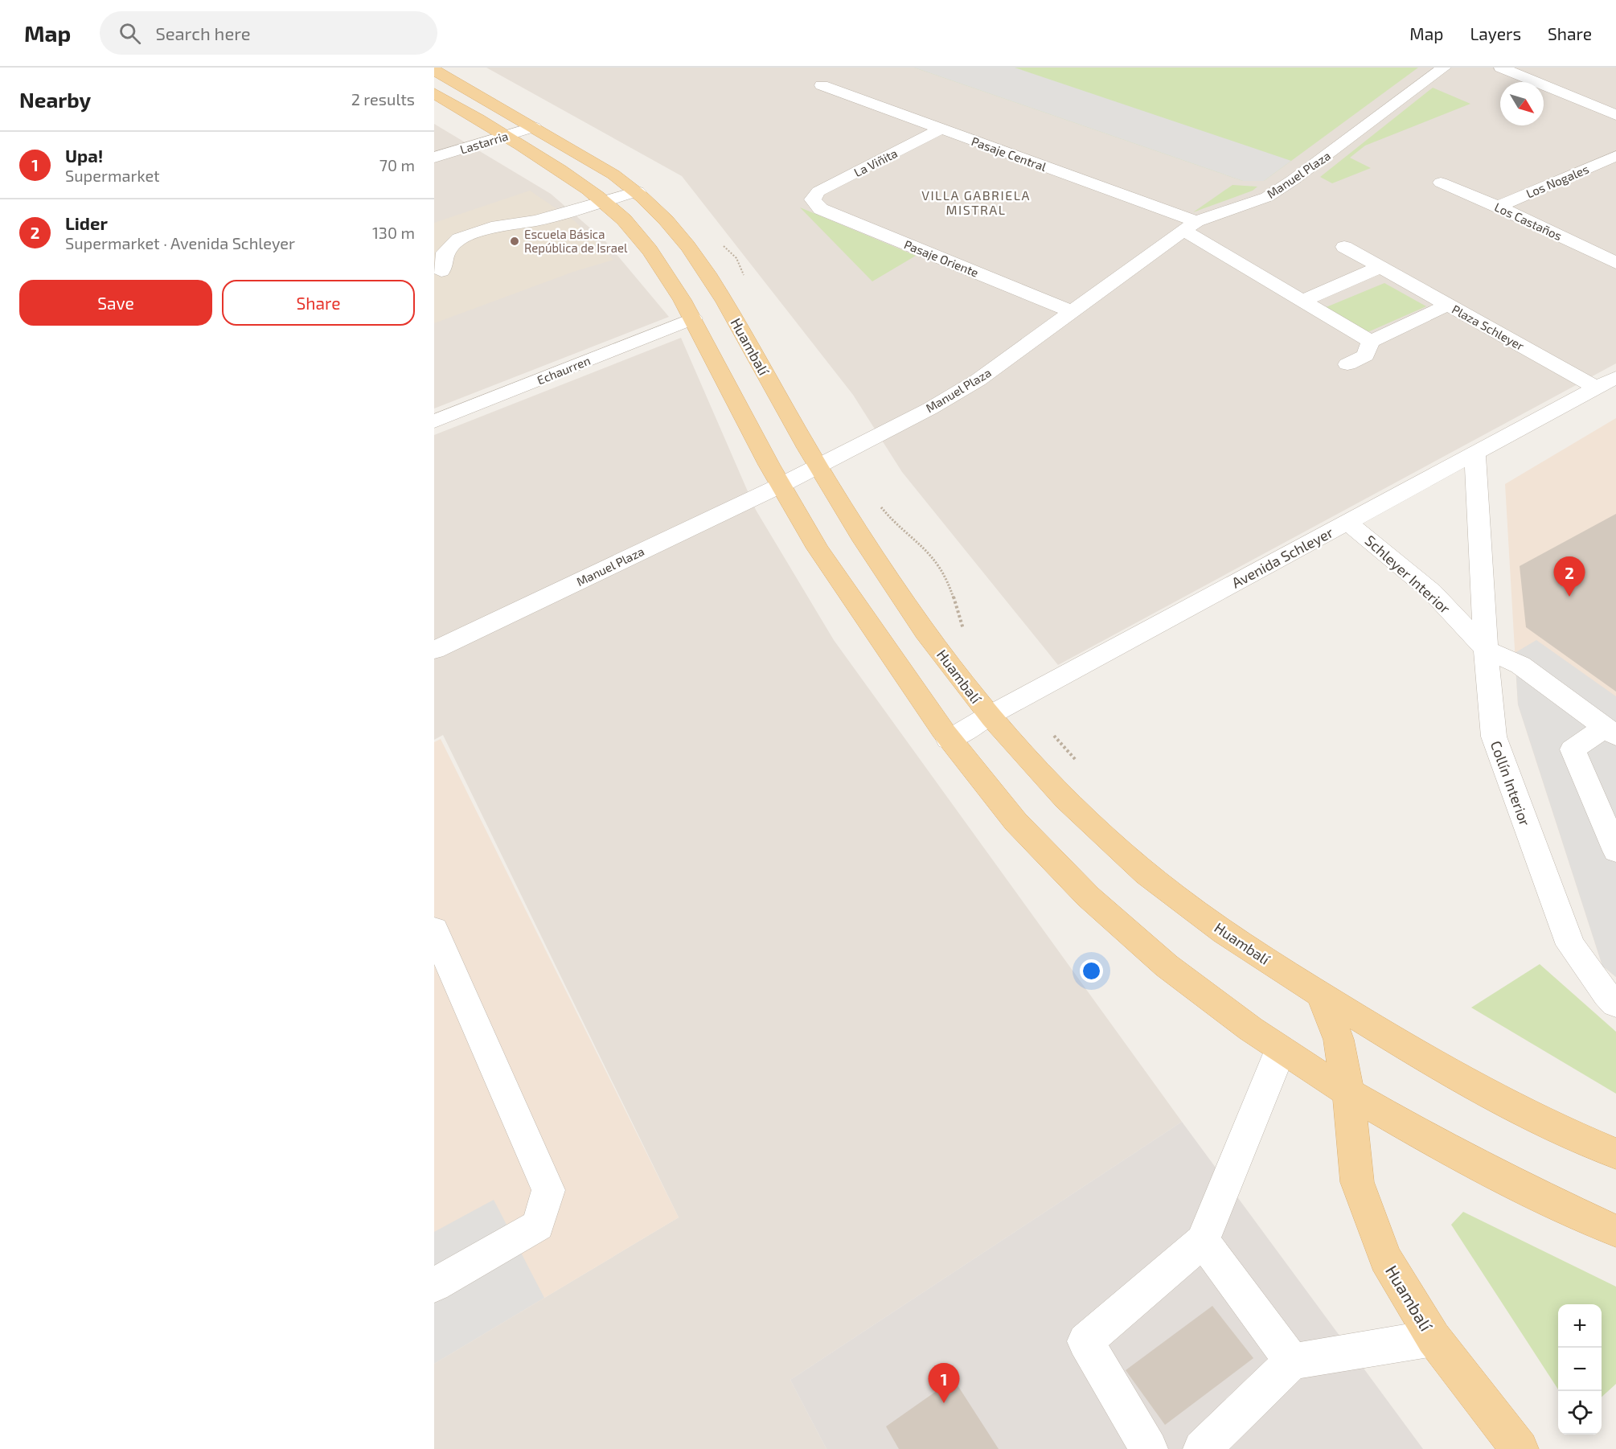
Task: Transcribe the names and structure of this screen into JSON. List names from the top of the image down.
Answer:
{
  "streets": {
    "main road": ["Huambalí"],
    "street": [
      "Lastarria",
      "Pasaje Central",
      "La Viñita",
      "Manuel Plaza",
      "Los Nogales",
      "Los Castaños",
      "Pasaje Oriente",
      "Plaza Schleyer",
      "Echaurren",
      "Avenida Schleyer",
      "Schleyer Interior",
      "Collín Interior"
    ]
  },
  "crossings": [
    ["Lastarria", "Huambalí"],
    ["Pasaje Central", "La Viñita"],
    ["Pasaje Central", "Manuel Plaza"],
    ["La Viñita", "Pasaje Oriente"],
    ["Manuel Plaza", "Pasaje Oriente"],
    ["Manuel Plaza", "Huambalí"],
    ["Los Nogales", "Los Castaños"],
    ["Plaza Schleyer", "Avenida Schleyer"],
    ["Huambalí", "Avenida Schleyer"],
    ["Avenida Schleyer", "Schleyer Interior"],
    ["Avenida Schleyer", "Collín Interior"],
    ["Schleyer Interior", "Collín Interior"]
  ],
  "districts": ["VILLA GABRIELA MISTRAL"],
  "places": ["Escuela Básica República de Israel"],
  "north": "bottom right",
  "page": {
    "header": "Map",
    "search": "Search here",
    "nav": ["Map", "Layers", "Share"],
    "heading": ["Nearby", "2 results"],
    "list": [
      {
        "mark": "1",
        "name": "Upa!",
        "note": "Supermarket",
        "value": "70 m"
      },
      {
        "mark": "2",
        "name": "Lider",
        "note": "Supermarket · Avenida Schleyer",
        "value": "130 m"
      }
    ],
    "buttons": ["Save", "Share"],
    "pins": ["2", "1"],
    "map_buttons": ["+", "−"]
  }
}
